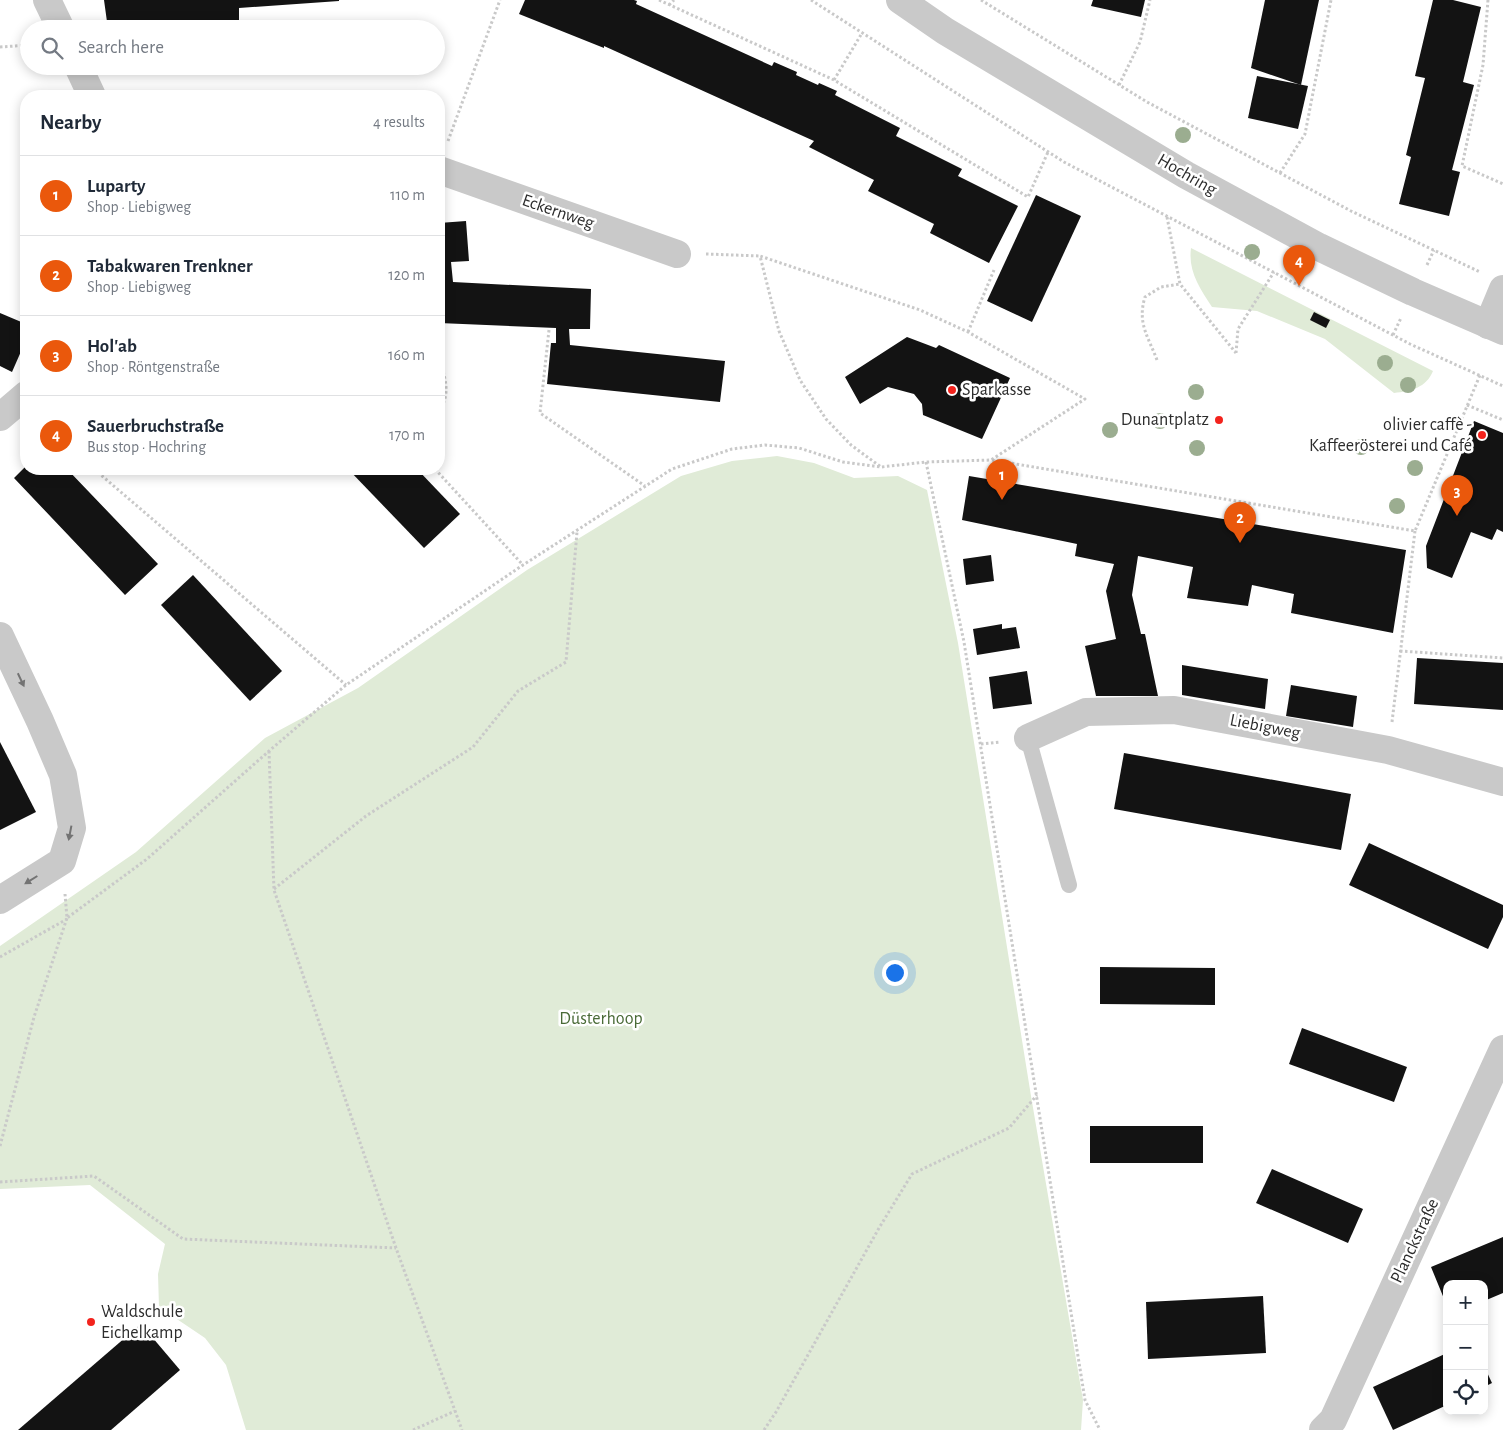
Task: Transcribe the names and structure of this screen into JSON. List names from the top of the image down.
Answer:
{
  "streets": {
    "street": [
      "Hochring",
      "Eckernweg",
      "Liebigweg",
      "Planckstraße"
    ]
  },
  "parks": ["Düsterhoop"],
  "places": [
    "Sparkasse",
    "Dunantplatz",
    "olivier caffè - Kaffeerösterei und Café",
    "Waldschule Eichelkamp"
  ],
  "page": {
    "search": "Search here",
    "heading": ["Nearby", "4 results"],
    "list": [
      {
        "mark": "1",
        "name": "Luparty",
        "note": "Shop · Liebigweg",
        "value": "110 m"
      },
      {
        "mark": "2",
        "name": "Tabakwaren Trenkner",
        "note": "Shop · Liebigweg",
        "value": "120 m"
      },
      {
        "mark": "3",
        "name": "Hol'ab",
        "note": "Shop · Röntgenstraße",
        "value": "160 m"
      },
      {
        "mark": "4",
        "name": "Sauerbruchstraße",
        "note": "Bus stop · Hochring",
        "value": "170 m"
      }
    ],
    "pins": [
      "4",
      "1",
      "3",
      "2"
    ],
    "map_buttons": ["+", "−"]
  }
}
